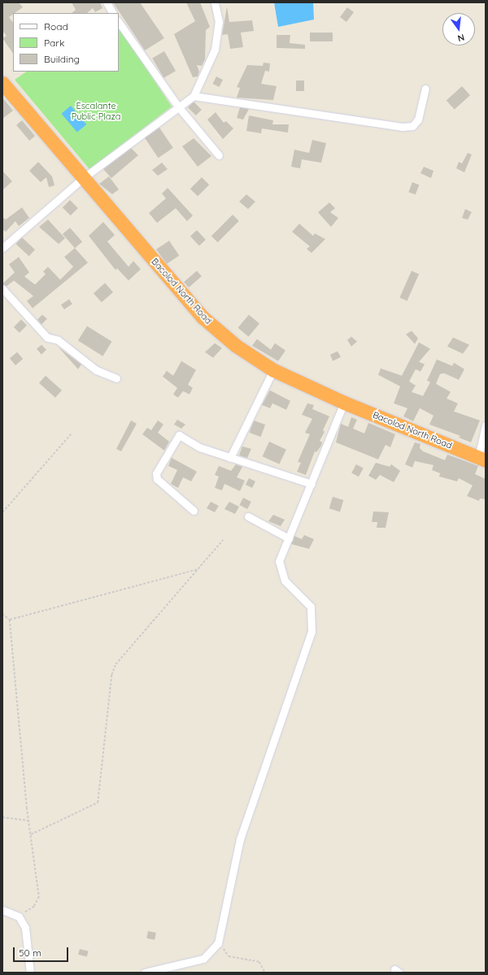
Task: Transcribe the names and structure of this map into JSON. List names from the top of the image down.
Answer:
{
  "streets": {
    "highway": ["Bacolod North Road"]
  },
  "parks": ["Escalante Public Plaza"],
  "legend": ["Road", "Park", "Building"],
  "scale_bar": "50 m",
  "north": "bottom"
}
